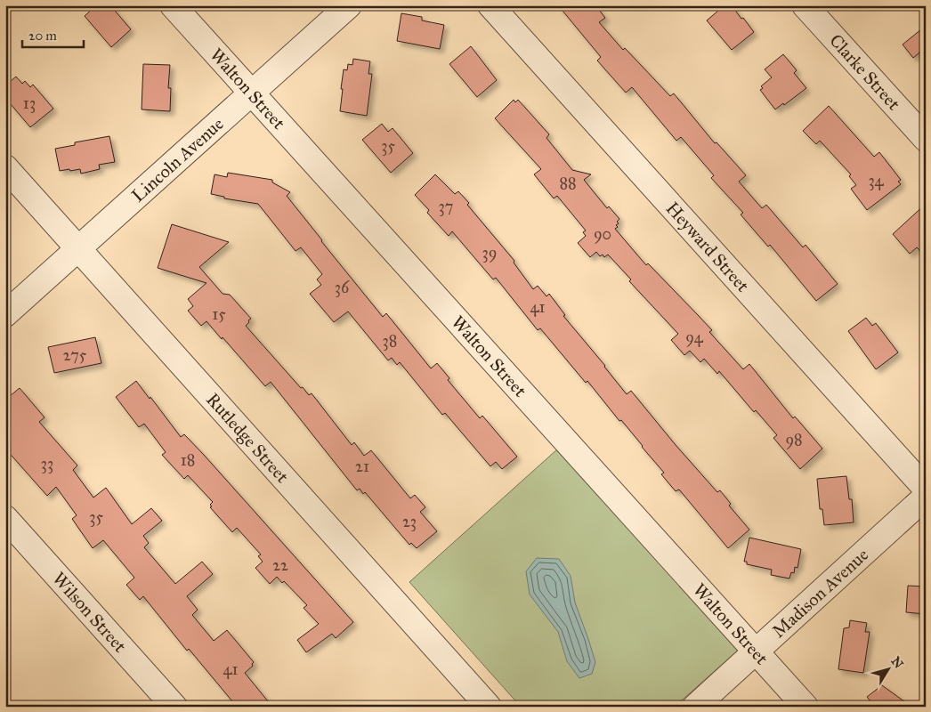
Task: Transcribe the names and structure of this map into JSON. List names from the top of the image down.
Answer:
{
  "streets": {
    "street": [
      "Clarke Street",
      "Walton Street",
      "Lincoln Avenue",
      "Heyward Street",
      "Rutledge Street",
      "Madison Avenue",
      "Wilson Street"
    ]
  },
  "crossings": [
    ["Walton Street", "Lincoln Avenue"],
    ["Walton Street", "Madison Avenue"],
    ["Lincoln Avenue", "Rutledge Street"]
  ],
  "house_numbers": [
    "13",
    "35",
    "34",
    "88",
    "37",
    "90",
    "39",
    "36",
    "41",
    "15",
    "94",
    "38",
    "275",
    "98",
    "18",
    "33",
    "21",
    "35",
    "23",
    "22",
    "41"
  ],
  "scale_bar": "20 m",
  "north": "top right"
}
